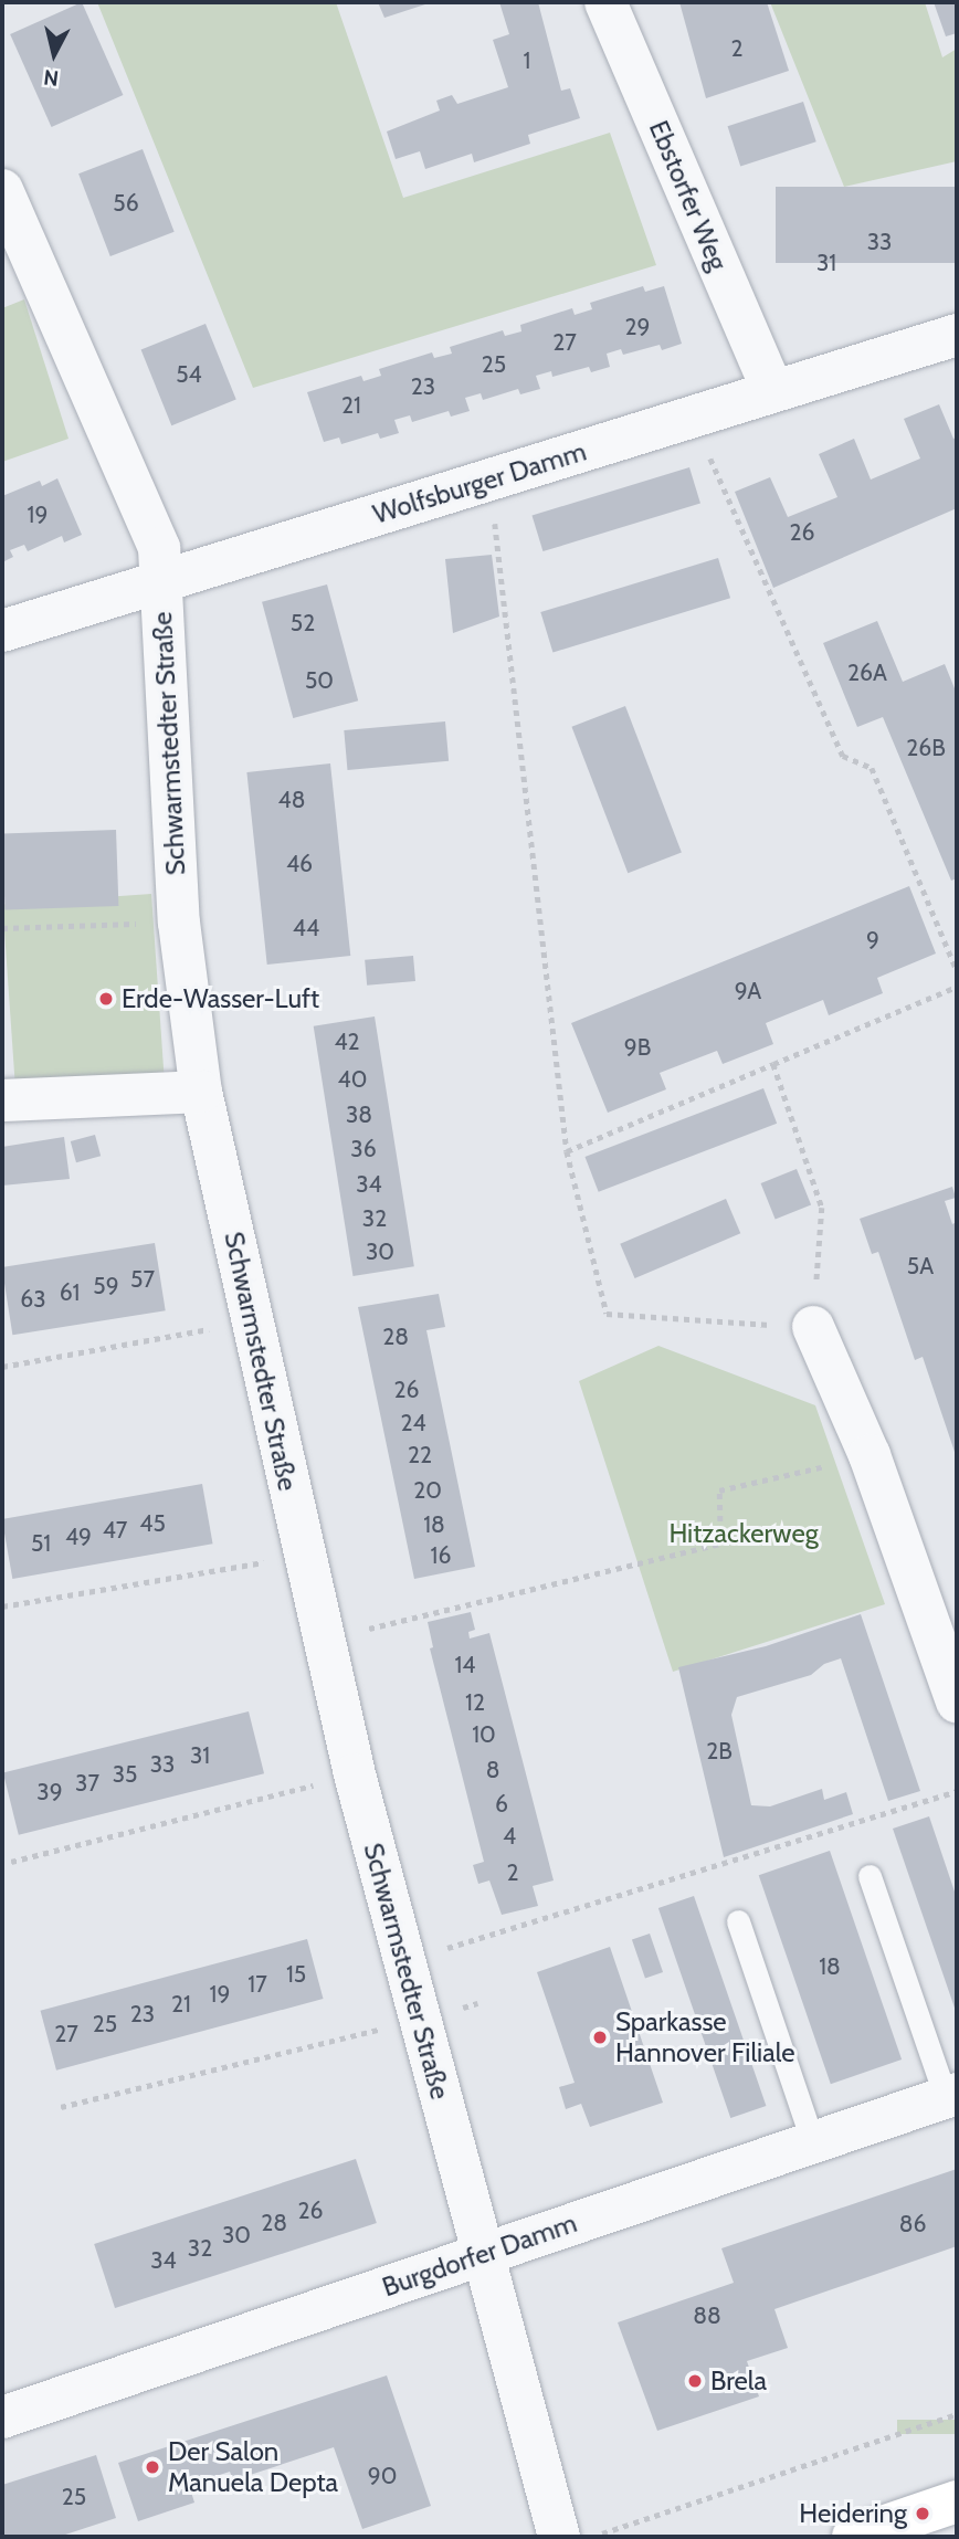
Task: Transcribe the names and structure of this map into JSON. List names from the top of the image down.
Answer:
{
  "streets": {
    "street": [
      "Ebstorfer Weg",
      "Wolfsburger Damm",
      "Schwarmstedter Straße",
      "Burgdorfer Damm"
    ]
  },
  "crossings": [
    ["Ebstorfer Weg", "Wolfsburger Damm"],
    ["Wolfsburger Damm", "Schwarmstedter Straße"],
    ["Schwarmstedter Straße", "Burgdorfer Damm"]
  ],
  "parks": ["Hitzackerweg"],
  "places": [
    "Erde-Wasser-Luft",
    "Sparkasse Hannover Filiale",
    "Brela",
    "Der Salon Manuela Depta",
    "Heidering"
  ],
  "house_numbers": [
    "2",
    "1",
    "56",
    "33",
    "31",
    "29",
    "27",
    "25",
    "54",
    "23",
    "21",
    "19",
    "26",
    "52",
    "26A",
    "50",
    "26B",
    "48",
    "46",
    "44",
    "9",
    "9A",
    "42",
    "9B",
    "40",
    "38",
    "36",
    "34",
    "32",
    "30",
    "5A",
    "57",
    "59",
    "61",
    "63",
    "28",
    "26",
    "24",
    "22",
    "20",
    "45",
    "18",
    "47",
    "49",
    "51",
    "16",
    "14",
    "12",
    "10",
    "2B",
    "31",
    "33",
    "8",
    "35",
    "37",
    "39",
    "6",
    "4",
    "2",
    "18",
    "15",
    "17",
    "19",
    "21",
    "23",
    "25",
    "27",
    "26",
    "28",
    "86",
    "30",
    "32",
    "34",
    "88",
    "90",
    "25"
  ],
  "north": "bottom"
}
